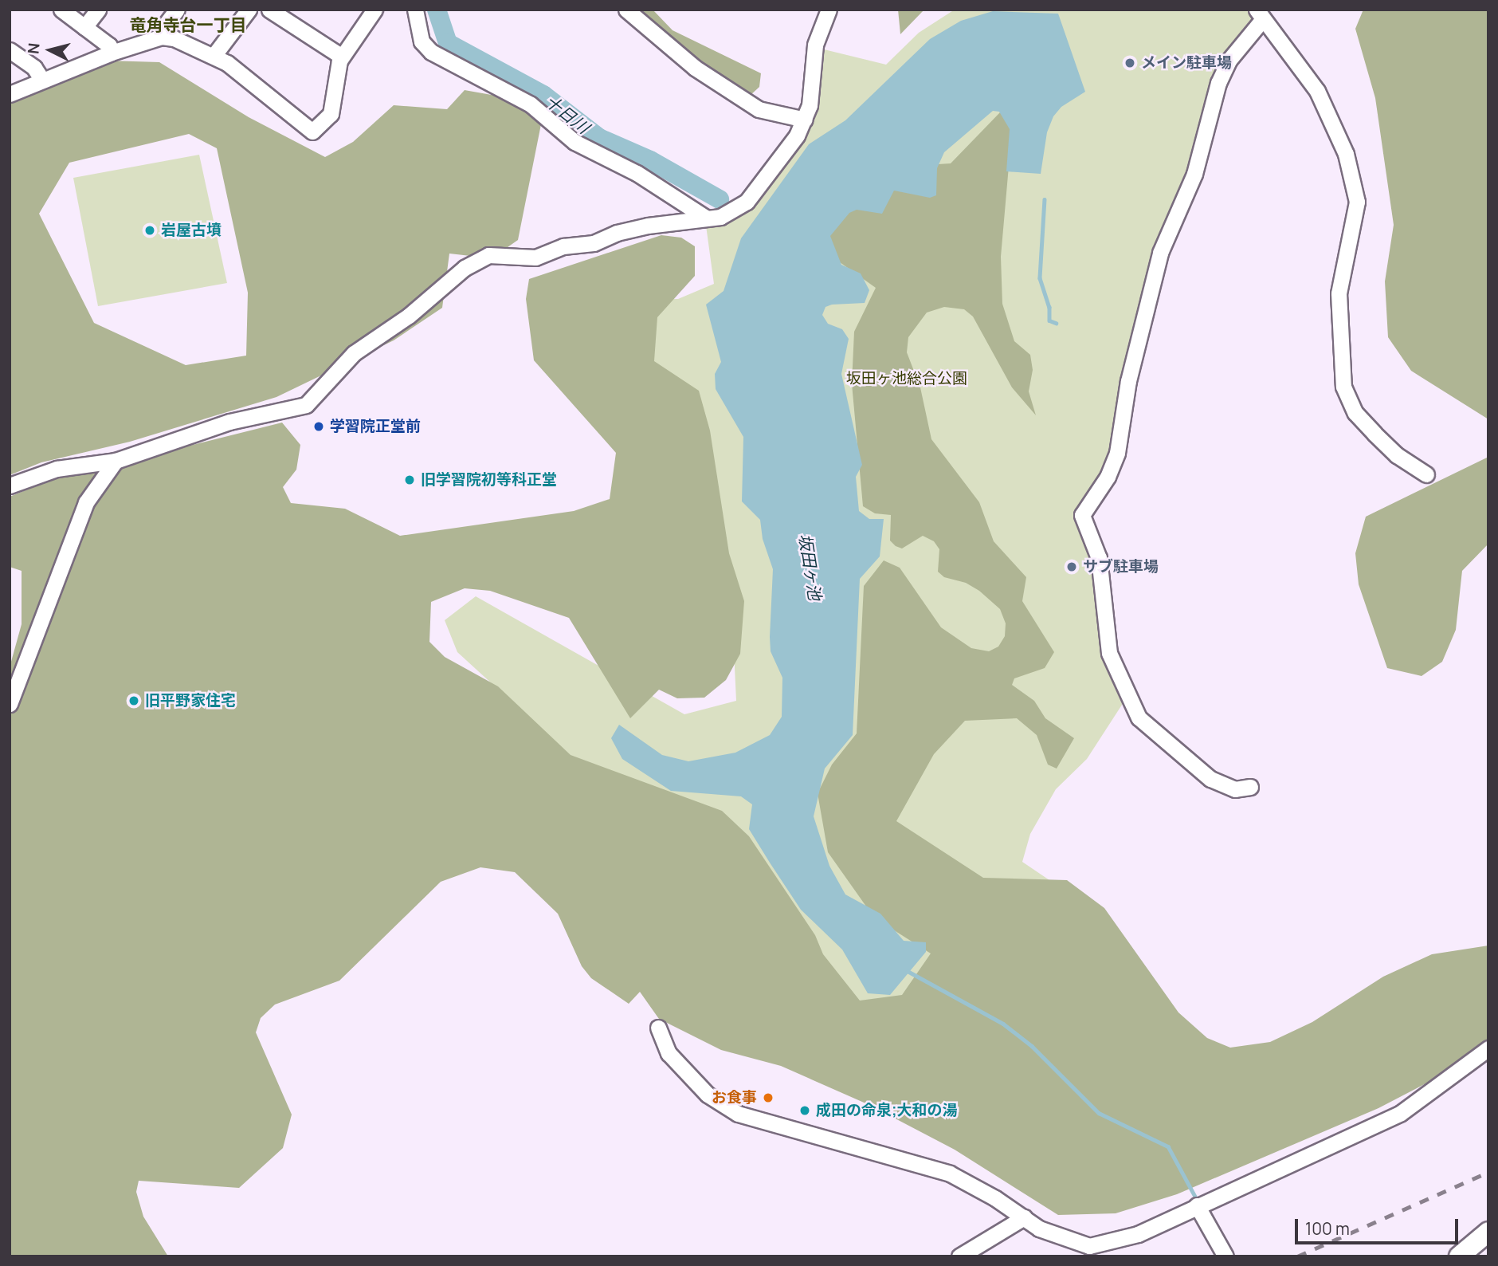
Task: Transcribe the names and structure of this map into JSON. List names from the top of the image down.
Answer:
{
  "districts": ["竜角寺台一丁目"],
  "water": ["十日川", "坂田ヶ池"],
  "parks": ["坂田ヶ池総合公園"],
  "places": [
    "メイン駐車場",
    "岩屋古墳",
    "学習院正堂前",
    "旧学習院初等科正堂",
    "サブ駐車場",
    "旧平野家住宅",
    "お食事",
    "成田の命泉;大和の湯"
  ],
  "scale_bar": "100 m",
  "north": "left"
}
